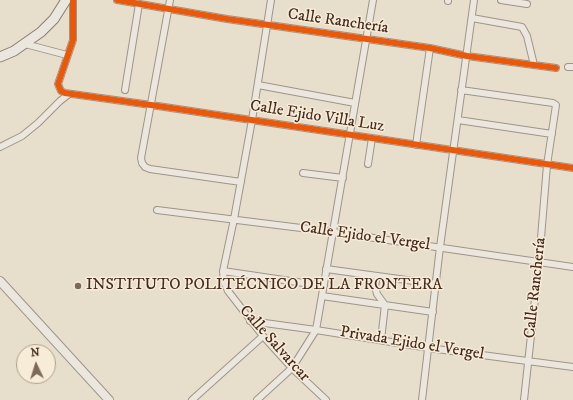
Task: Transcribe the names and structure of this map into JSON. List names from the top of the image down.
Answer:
{
  "streets": {
    "street": [
      "Calle Ranchería",
      "Calle Ejido Villa Luz",
      "Calle Ejido el Vergel",
      "Calle Salvarcar",
      "Privada Ejido el Vergel"
    ]
  },
  "crossings": [
    ["Calle Ranchería", "Calle Ejido Villa Luz"],
    ["Calle Ranchería", "Calle Ejido el Vergel"],
    ["Calle Ranchería", "Privada Ejido el Vergel"],
    ["Calle Salvarcar", "Privada Ejido el Vergel"]
  ],
  "places": ["INSTITUTO POLITÉCNICO DE LA FRONTERA"],
  "north": "top"
}
